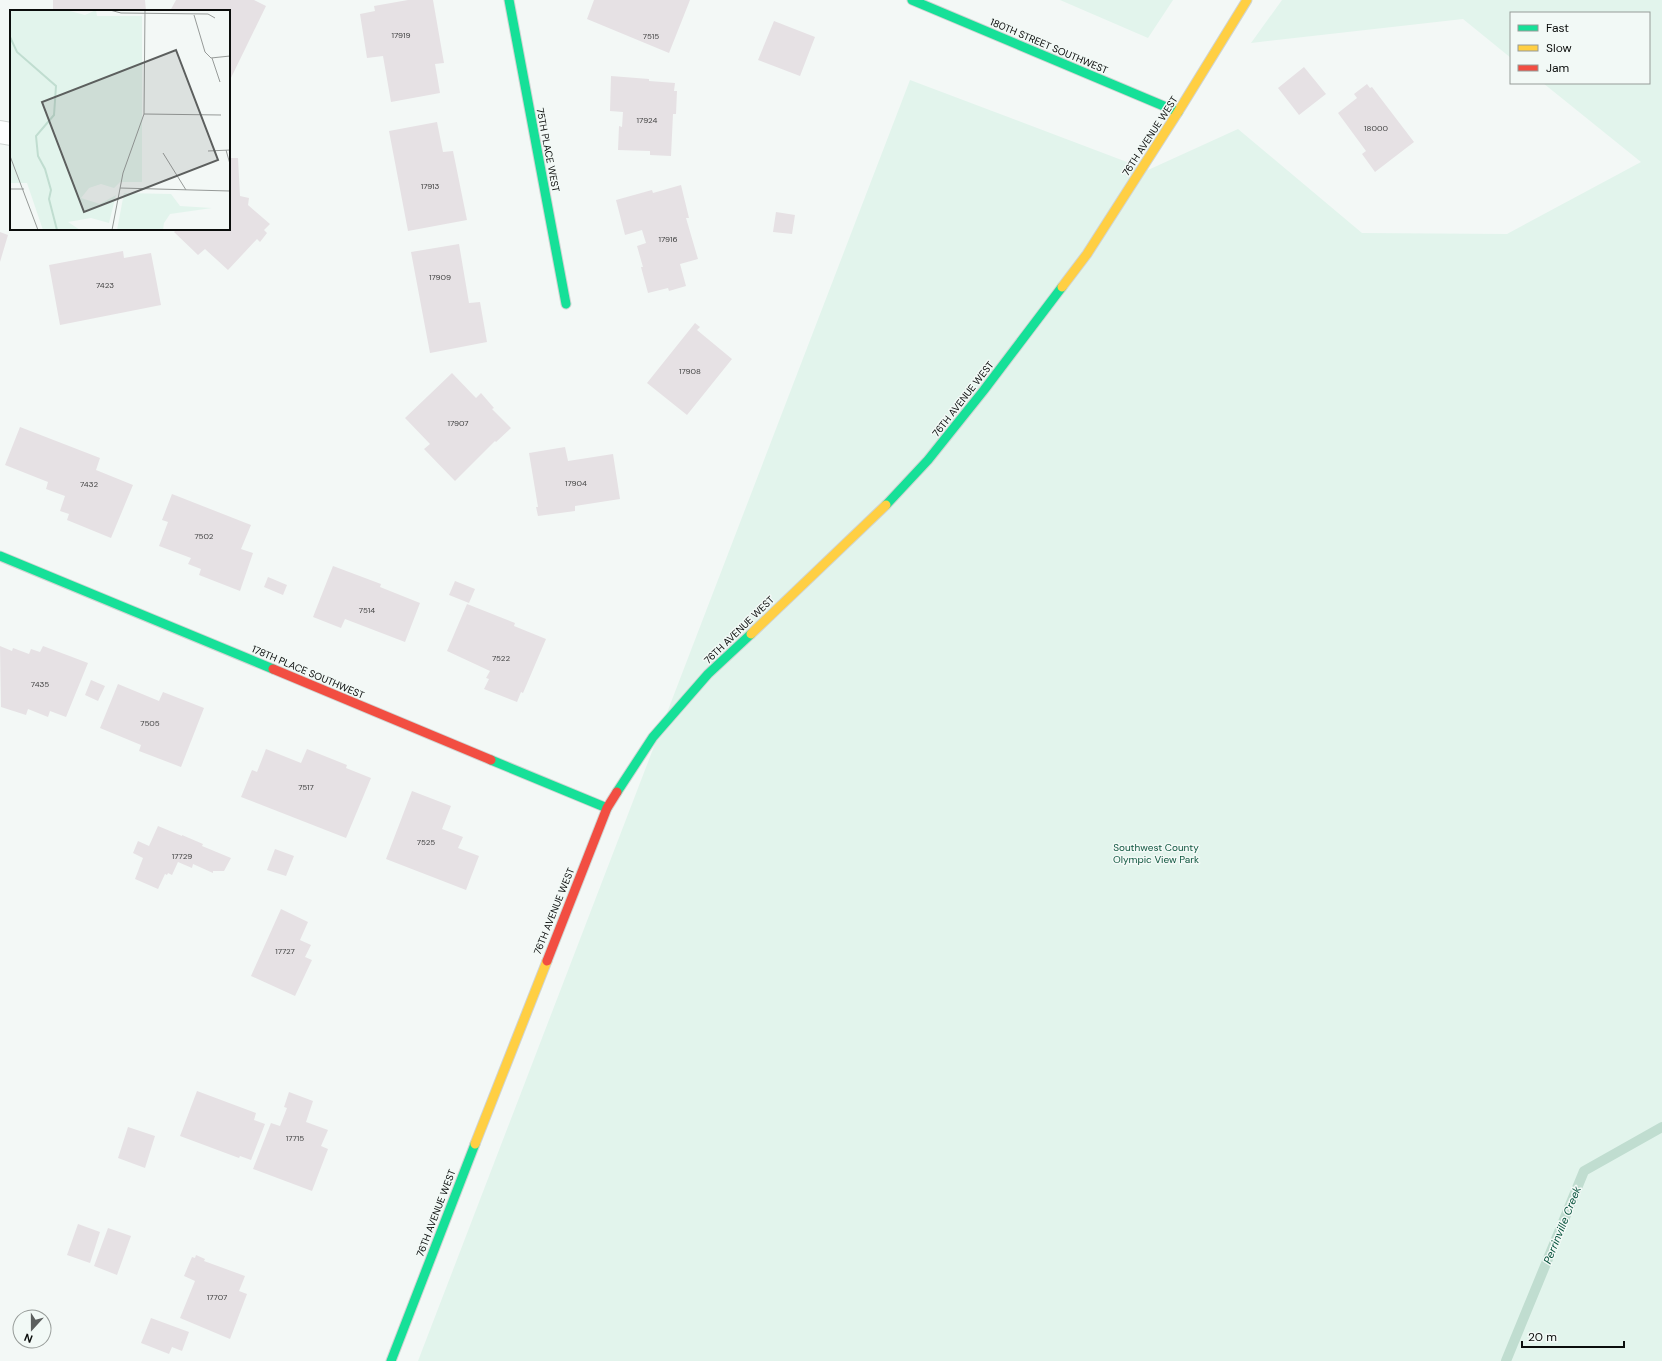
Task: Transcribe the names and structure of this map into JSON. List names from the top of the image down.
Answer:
{
  "streets": {
    "street": [
      "180TH STREET SOUTHWEST",
      "76TH AVENUE WEST",
      "75TH PLACE WEST",
      "178TH PLACE SOUTHWEST"
    ]
  },
  "crossings": [
    ["180TH STREET SOUTHWEST", "76TH AVENUE WEST"],
    ["76TH AVENUE WEST", "178TH PLACE SOUTHWEST"]
  ],
  "water": ["Perrinville Creek"],
  "parks": ["Southwest County Olympic View Park"],
  "house_numbers": [
    "17919",
    "7515",
    "17924",
    "18000",
    "17913",
    "17916",
    "17909",
    "7423",
    "17908",
    "17907",
    "17904",
    "7432",
    "7502",
    "7514",
    "7522",
    "7435",
    "7505",
    "7517",
    "7525",
    "17729",
    "17727",
    "17715",
    "17707"
  ],
  "legend": ["Fast", "Slow", "Jam"],
  "scale_bar": "20 m",
  "north": "bottom"
}
